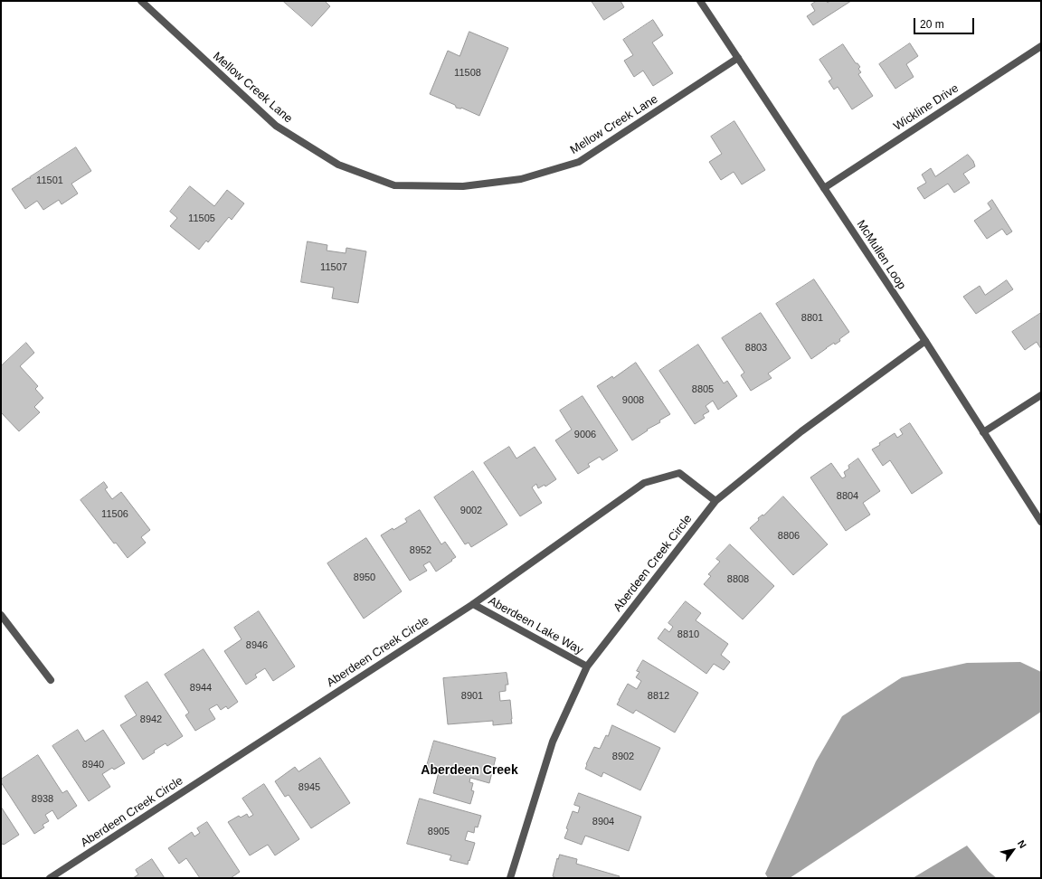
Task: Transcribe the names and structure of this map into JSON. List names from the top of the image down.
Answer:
{
  "streets": {
    "street": [
      "Mellow Creek Lane",
      "Wickline Drive",
      "McMullen Loop",
      "Aberdeen Creek Circle",
      "Aberdeen Lake Way"
    ]
  },
  "crossings": [
    ["Mellow Creek Lane", "McMullen Loop"],
    ["Wickline Drive", "McMullen Loop"],
    ["McMullen Loop", "Aberdeen Creek Circle"],
    ["Aberdeen Creek Circle", "Aberdeen Lake Way"]
  ],
  "districts": ["Aberdeen Creek"],
  "house_numbers": [
    "11508",
    "11501",
    "11505",
    "11507",
    "8801",
    "8803",
    "8805",
    "9008",
    "9006",
    "8804",
    "9002",
    "11506",
    "8806",
    "8952",
    "8950",
    "8808",
    "8810",
    "8946",
    "8944",
    "8901",
    "8812",
    "8942",
    "8902",
    "8940",
    "8945",
    "8938",
    "8904",
    "8905"
  ],
  "scale_bar": "20 m",
  "north": "top right"
}
